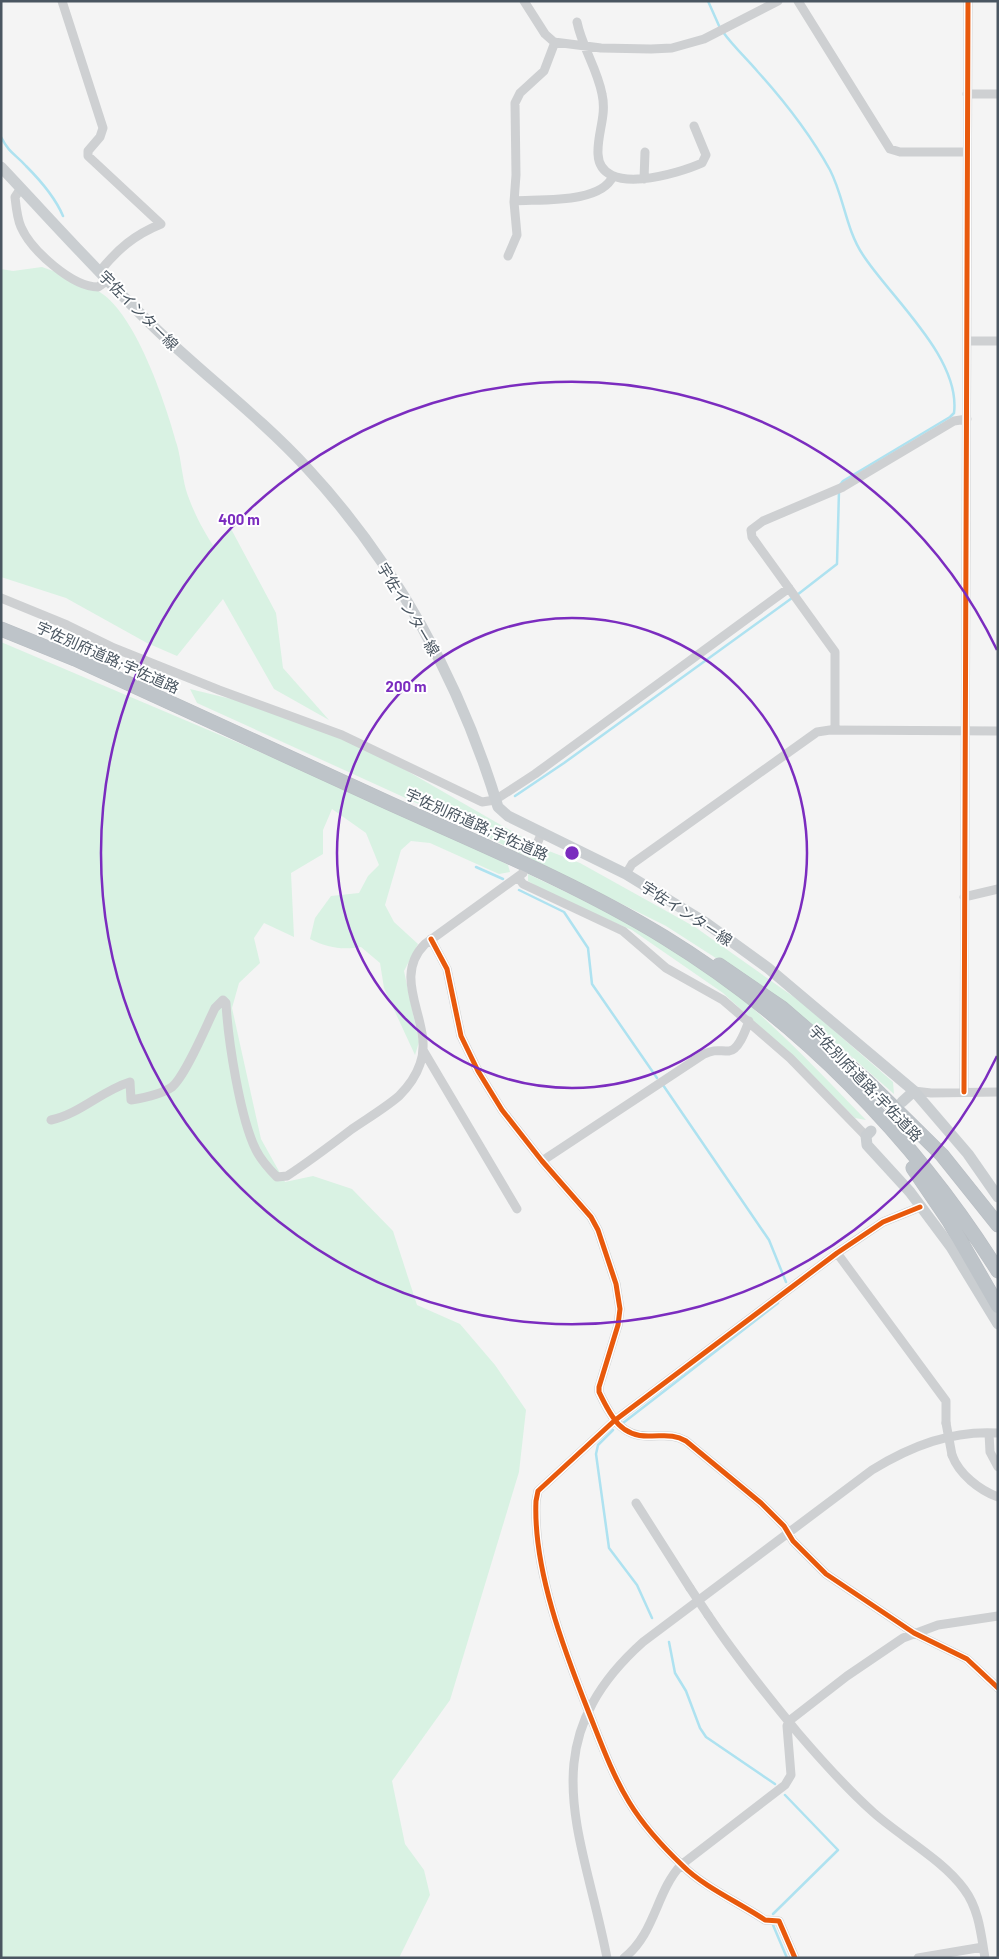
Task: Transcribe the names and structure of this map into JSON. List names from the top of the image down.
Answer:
{
  "streets": {
    "highway": ["宇佐別府道路;宇佐道路"],
    "main road": ["宇佐インター線"]
  },
  "rings": ["400 m", "200 m"]
}
